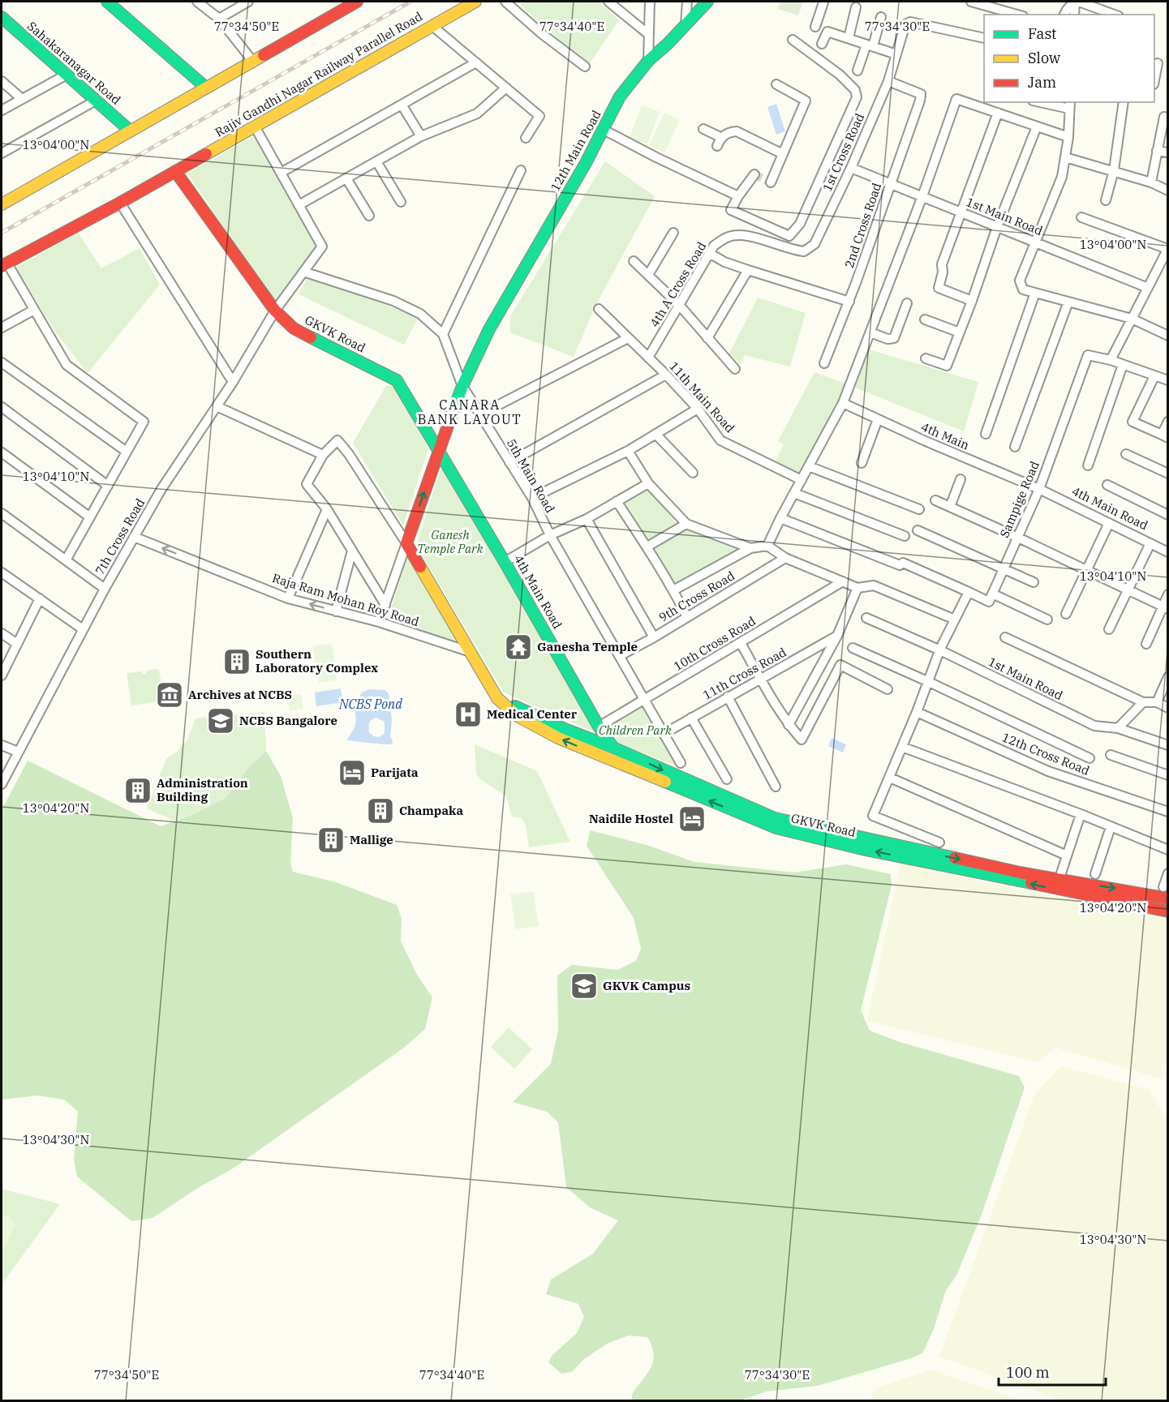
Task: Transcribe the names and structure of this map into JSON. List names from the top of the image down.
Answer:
{
  "streets": {
    "main road": [
      "Sahakaranagar Road",
      "Rajiv Gandhi Nagar Railway Parallel Road",
      "12th Main Road",
      "GKVK Road",
      "4th Main Road"
    ],
    "street": [
      "1st Cross Road",
      "1st Main Road",
      "2nd Cross Road",
      "4th A Cross Road",
      "11th Main Road",
      "4th Main",
      "5th Main Road",
      "Sampige Road",
      "7th Cross Road",
      "9th Cross Road",
      "Raja Ram Mohan Roy Road",
      "10th Cross Road",
      "11th Cross Road",
      "12th Cross Road"
    ]
  },
  "crossings": [
    ["Rajiv Gandhi Nagar Railway Parallel Road", "GKVK Road"],
    ["12th Main Road", "GKVK Road"],
    ["12th Main Road", "5th Main Road"],
    ["12th Main Road", "4th Main Road"],
    ["1st Cross Road", "1st Main Road"],
    ["1st Cross Road", "2nd Cross Road"],
    ["1st Cross Road", "4th A Cross Road"],
    ["1st Main Road", "2nd Cross Road"],
    ["4th A Cross Road", "11th Main Road"],
    ["GKVK Road", "4th Main Road"],
    ["GKVK Road", "7th Cross Road"],
    ["GKVK Road", "Raja Ram Mohan Roy Road"],
    ["4th Main", "Sampige Road"],
    ["4th Main", "4th Main Road"],
    ["5th Main Road", "9th Cross Road"],
    ["5th Main Road", "10th Cross Road"],
    ["5th Main Road", "11th Cross Road"],
    ["Sampige Road", "4th Main Road"],
    ["4th Main Road", "10th Cross Road"],
    ["7th Cross Road", "Raja Ram Mohan Roy Road"]
  ],
  "one_way": ["Raja Ram Mohan Roy Road"],
  "districts": ["CANARA BANK LAYOUT"],
  "water": ["NCBS Pond"],
  "parks": ["Ganesh Temple Park", "Children Park"],
  "places": {
    "temple": ["Ganesha Temple"],
    "building": [
      "Southern Laboratory Complex",
      "Administration Building",
      "Champaka",
      "Mallige"
    ],
    "museum": ["Archives at NCBS"],
    "hospital": ["Medical Center"],
    "school or university": ["NCBS Bangalore", "GKVK Campus"],
    "hotel": ["Parijata", "Naidile Hostel"]
  },
  "legend": ["Fast", "Slow", "Jam"],
  "scale_bar": "100 m",
  "coordinates": [
    "77°34'50\"E",
    "77°34'40\"E",
    "77°34'30\"E",
    "13°04'00\"N",
    "13°04'10\"N",
    "13°04'20\"N",
    "13°04'30\"N"
  ]
}
